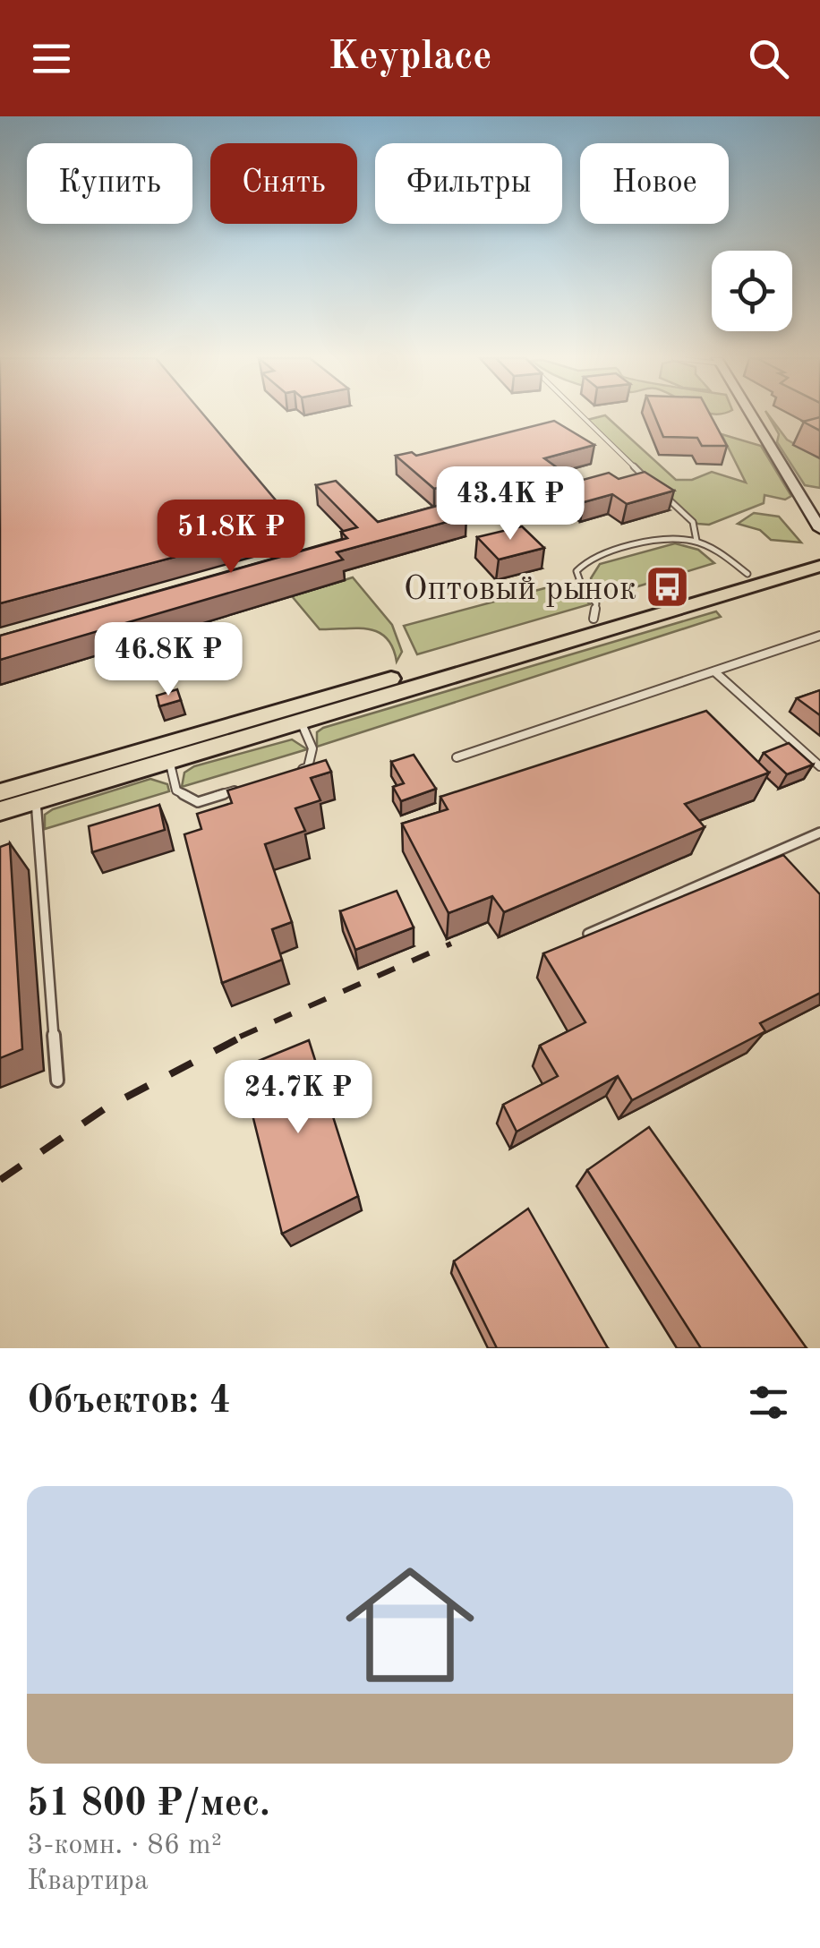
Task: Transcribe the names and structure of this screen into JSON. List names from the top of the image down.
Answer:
{
  "places": {
    "bus stop": ["Оптовый рынок"]
  },
  "page": {
    "header": "Keyplace",
    "chip": [
      "Купить",
      "Снять",
      "Фильтры",
      "Новое"
    ],
    "price": [
      "43.4K ₽",
      "51.8K ₽",
      "46.8K ₽",
      "24.7K ₽"
    ],
    "heading": "Объектов: 4",
    "list": [
      {
        "name": "51 800 ₽/мес.",
        "note": "3-комн. · 86 m² · Квартира"
      }
    ]
  }
}
